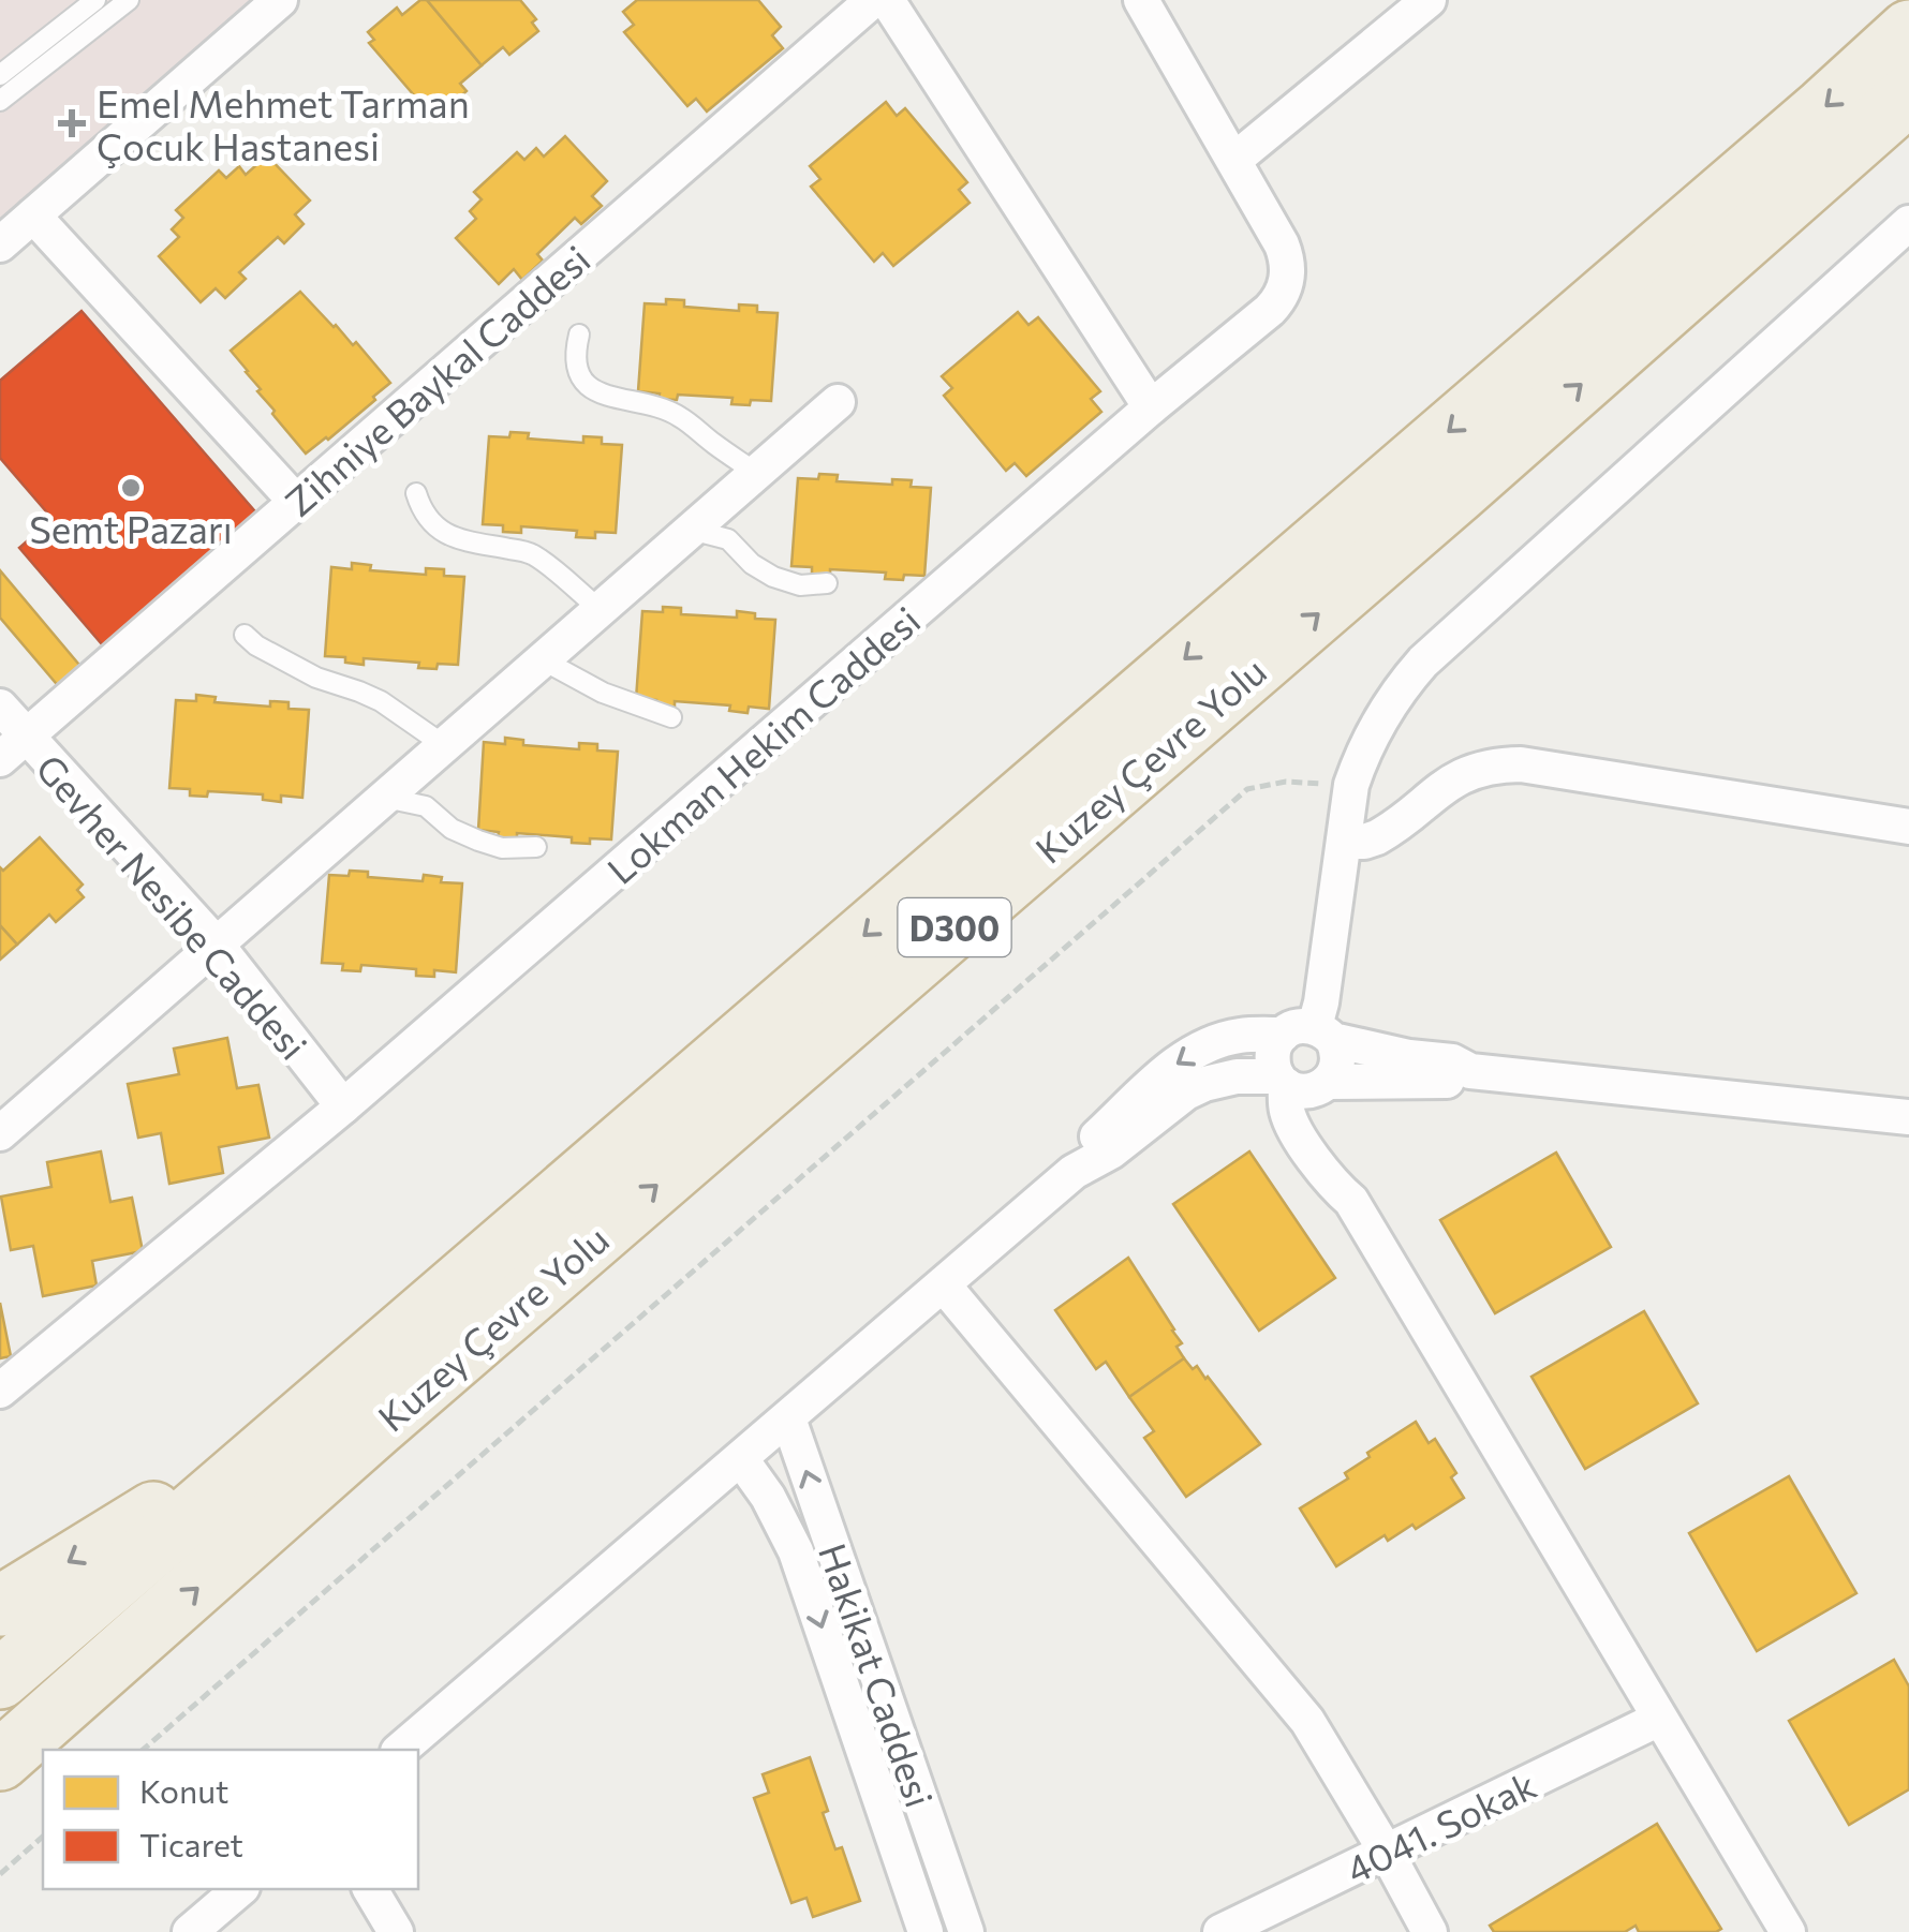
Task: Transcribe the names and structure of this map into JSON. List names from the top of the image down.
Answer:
{
  "streets": {
    "highway": ["Kuzey Çevre Yolu", "D300"],
    "street": [
      "Zihniye Baykal Caddesi",
      "Lokman Hekim Caddesi",
      "Gevher Nesibe Caddesi",
      "Hakikat Caddesi",
      "4041. Sokak"
    ]
  },
  "crossings": [
    ["Zihniye Baykal Caddesi", "Gevher Nesibe Caddesi"],
    ["Lokman Hekim Caddesi", "Gevher Nesibe Caddesi"]
  ],
  "places": {
    "health": ["Emel Mehmet Tarman Çocuk Hastanesi"],
    "other": ["Semt Pazarı"]
  },
  "legend": ["Konut", "Ticaret"]
}
